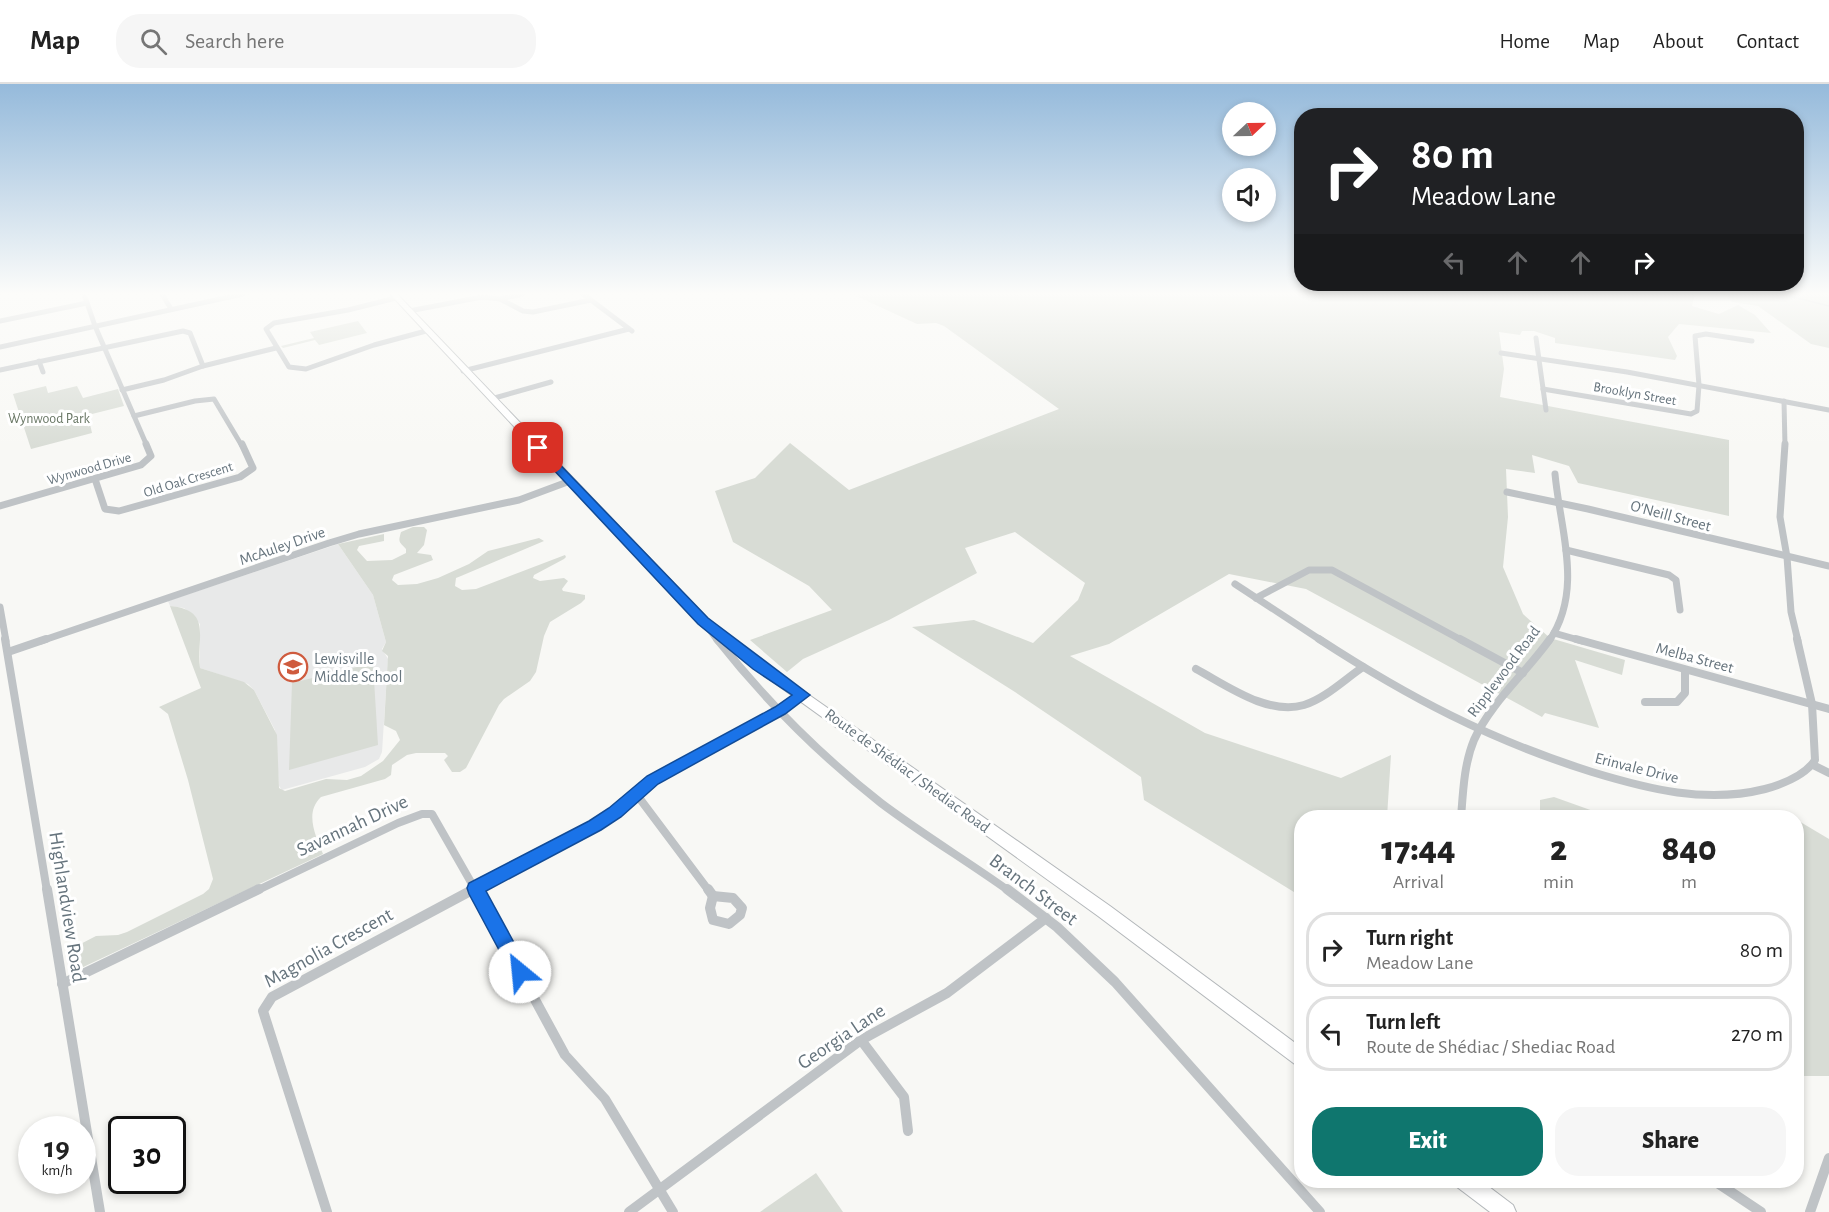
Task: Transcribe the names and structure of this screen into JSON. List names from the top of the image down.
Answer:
{
  "streets": {
    "main road": ["Route de Shédiac / Shediac Road"],
    "street": [
      "Brooklyn Street",
      "Wynwood Drive",
      "Old Oak Crescent",
      "O'Neill Street",
      "McAuley Drive",
      "Melba Street",
      "Ripplewood Road",
      "Erinvale Drive",
      "Savannah Drive",
      "Branch Street",
      "Highlandview Road",
      "Magnolia Crescent",
      "Georgia Lane"
    ]
  },
  "crossings": [
    ["Wynwood Drive", "Old Oak Crescent"],
    ["O'Neill Street", "Ripplewood Road"],
    ["McAuley Drive", "Route de Shédiac / Shediac Road"],
    ["McAuley Drive", "Highlandview Road"],
    ["Melba Street", "Ripplewood Road"],
    ["Ripplewood Road", "Erinvale Drive"],
    ["Route de Shédiac / Shediac Road", "Branch Street"],
    ["Savannah Drive", "Highlandview Road"],
    ["Savannah Drive", "Magnolia Crescent"],
    ["Savannah Drive", "Georgia Lane"],
    ["Branch Street", "Georgia Lane"]
  ],
  "parks": ["Wynwood Park"],
  "places": {
    "school or university": ["Lewisville Middle School"]
  },
  "north": "right",
  "page": {
    "header": "Map",
    "search": "Search here",
    "nav": [
      "Home",
      "Map",
      "About",
      "Contact"
    ],
    "turn": ["80 m", "Meadow Lane"],
    "eta": [
      "17:44",
      "Arrival",
      "2",
      "min",
      "840",
      "m"
    ],
    "list": [
      {
        "name": "Turn right",
        "note": "Meadow Lane",
        "value": "80 m"
      },
      {
        "name": "Turn left",
        "note": "Route de Shédiac / Shediac Road",
        "value": "270 m"
      }
    ],
    "buttons": ["Exit", "Share"],
    "speed": "19 km/h",
    "limit": "30"
  }
}
